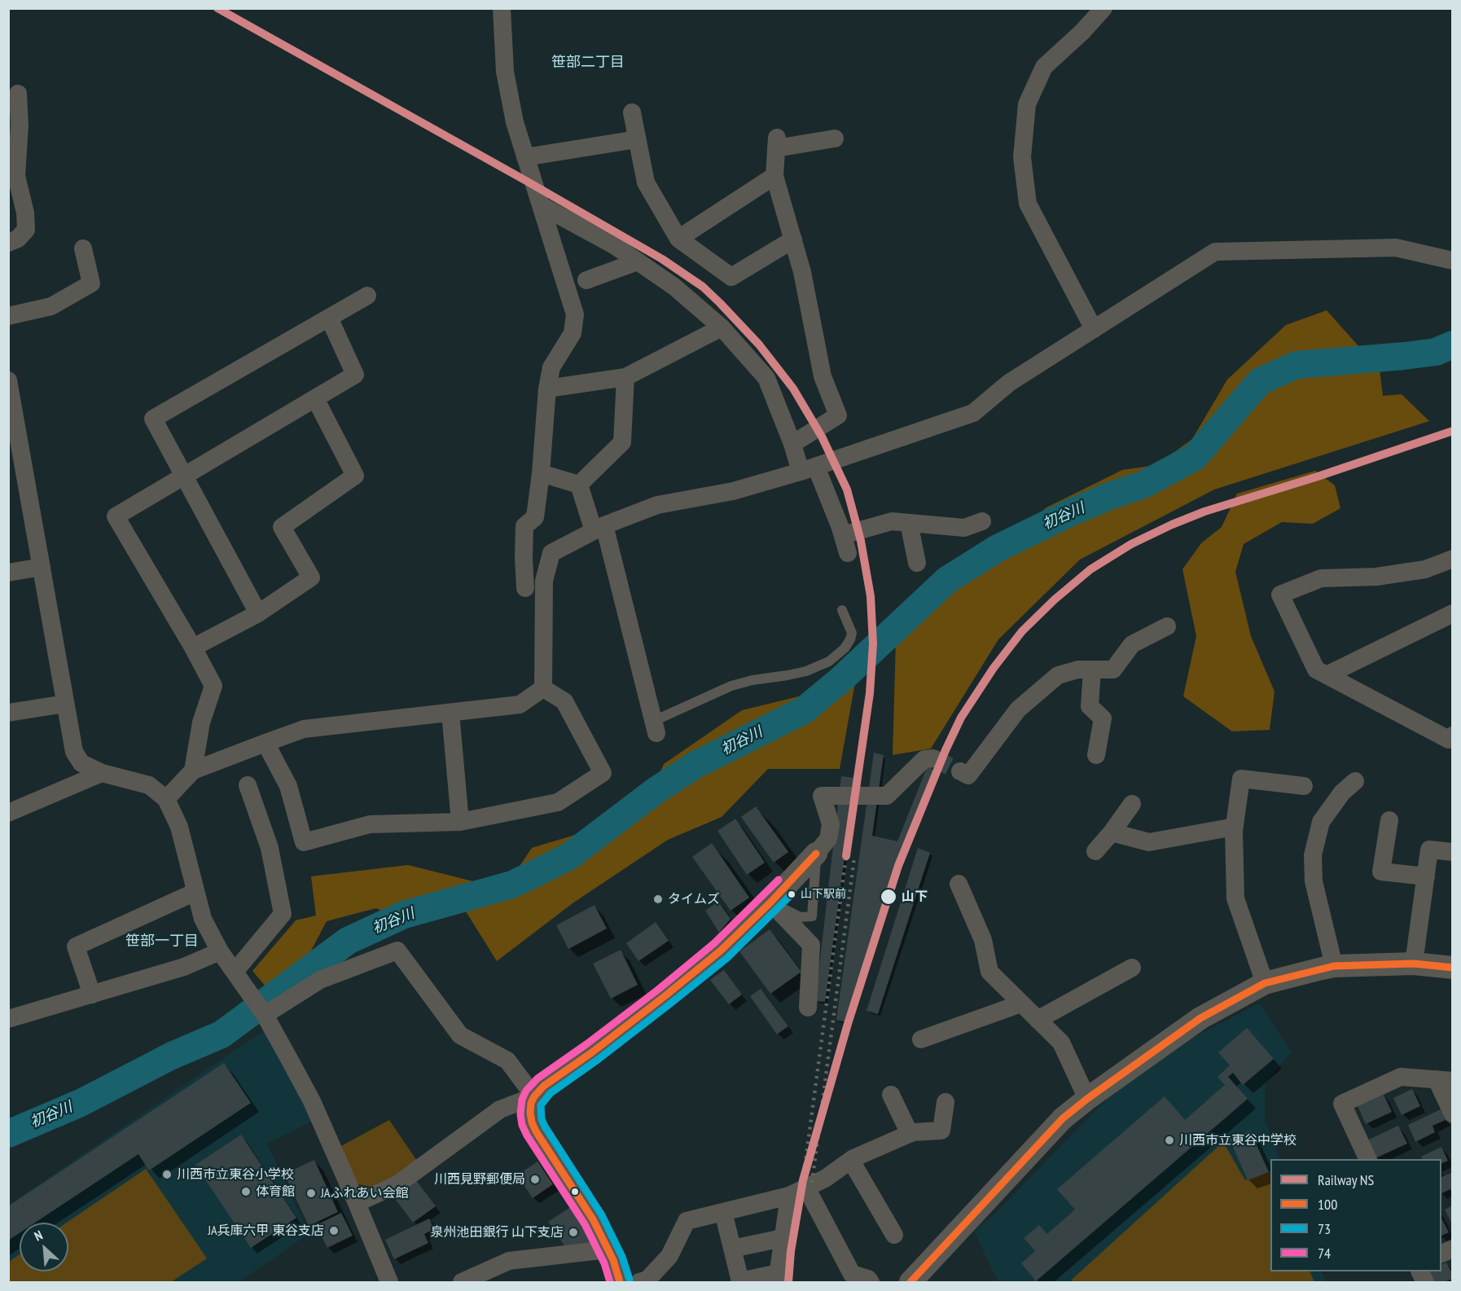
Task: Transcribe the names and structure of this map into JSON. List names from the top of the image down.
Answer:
{
  "districts": ["笹部二丁目", "笹部一丁目"],
  "water": ["初谷川"],
  "places": [
    "山下駅前",
    "山下",
    "タイムズ",
    "川西市立東谷中学校",
    "川西市立東谷小学校",
    "川西見野郵便局",
    "体育館",
    "JAふれあい会館",
    "JA兵庫六甲 東谷支店",
    "泉州池田銀行 山下支店"
  ],
  "lines": [
    "rail line NS",
    "transit line 100",
    "transit line 74",
    "transit line 73"
  ],
  "legend": [
    "Railway NS",
    "100",
    "73",
    "74"
  ],
  "north": "top left"
}
